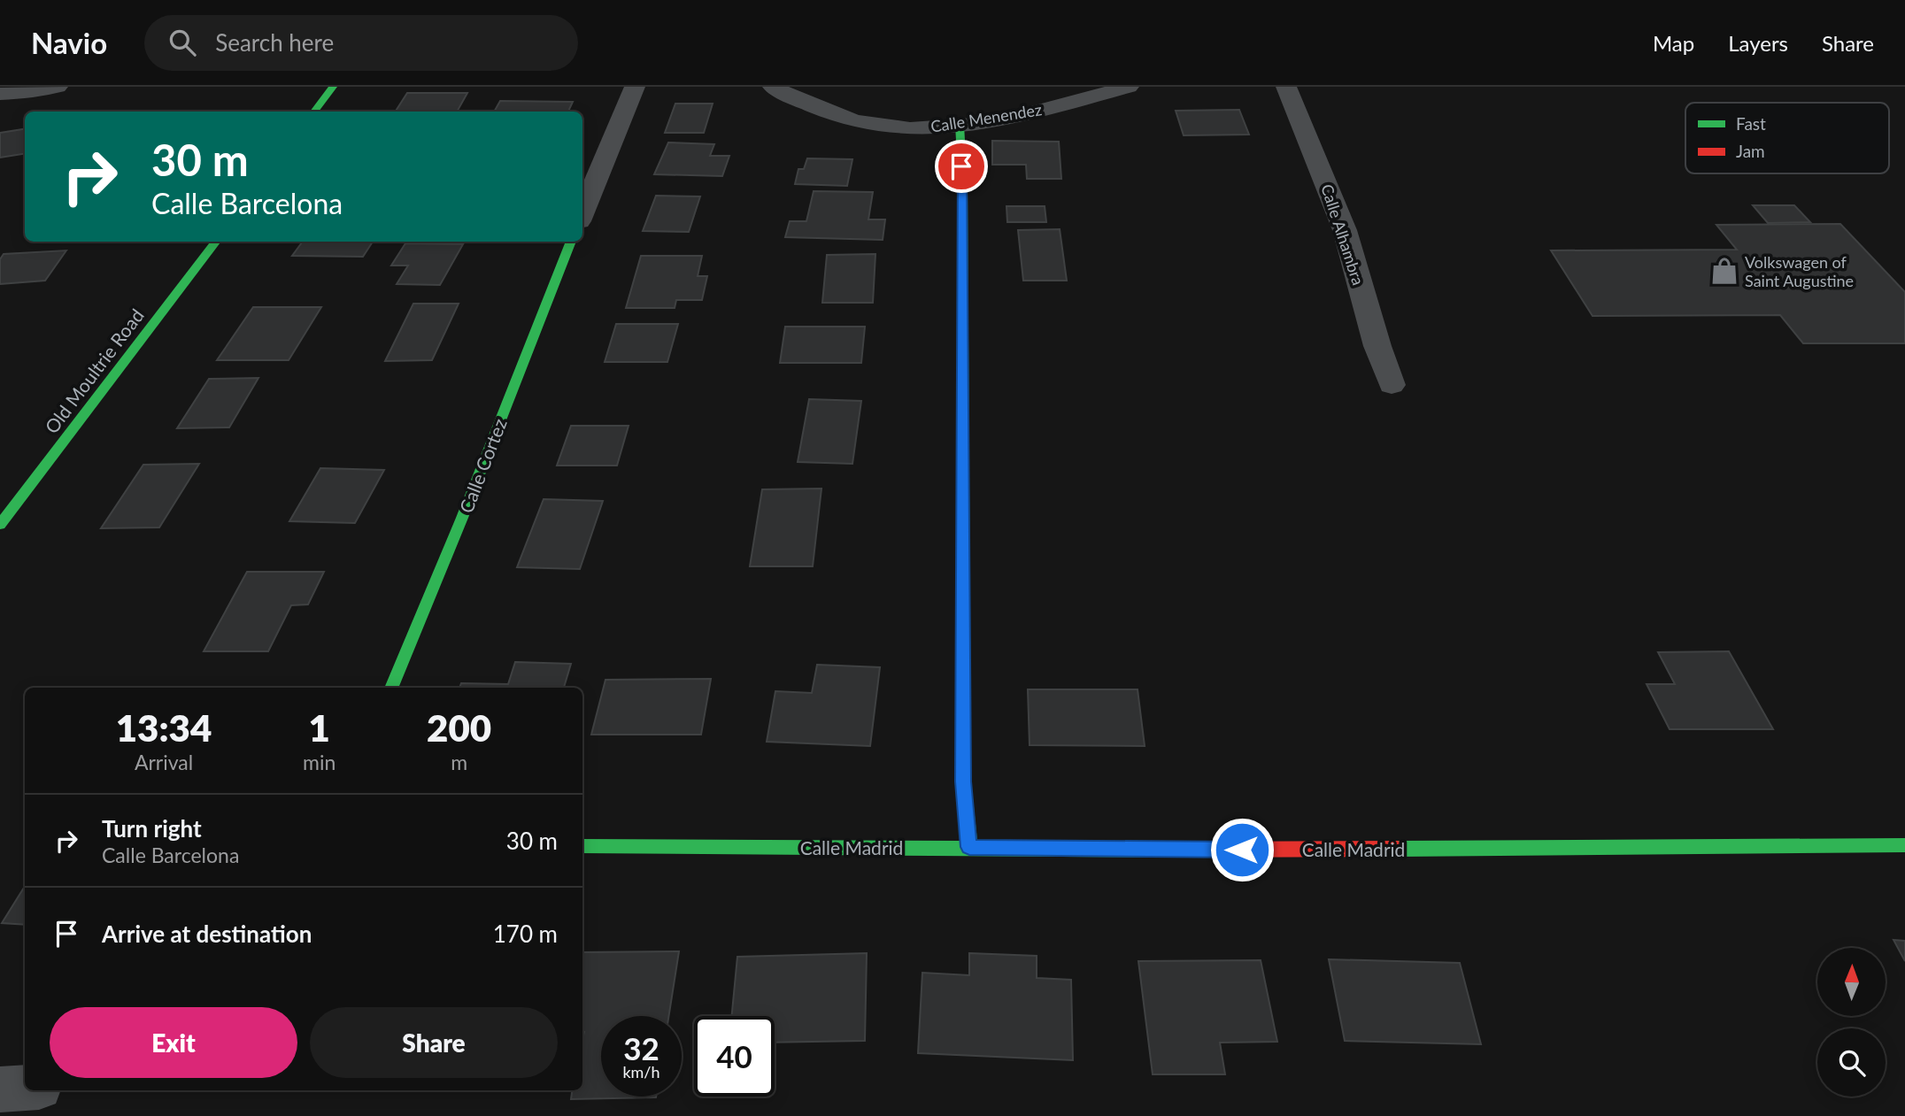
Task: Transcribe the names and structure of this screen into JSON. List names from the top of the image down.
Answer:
{
  "streets": {
    "street": [
      "Calle Menendez",
      "Calle Alhambra",
      "Old Moultrie Road",
      "Calle Cortez",
      "Calle Madrid"
    ]
  },
  "places": {
    "shop": ["Volkswagen of Saint Augustine"]
  },
  "legend": ["Fast", "Jam"],
  "north": "top",
  "page": {
    "header": "Navio",
    "search": "Search here",
    "nav": ["Map", "Layers", "Share"],
    "turn": ["30 m", "Calle Barcelona"],
    "eta": [
      "13:34",
      "Arrival",
      "1",
      "min",
      "200",
      "m"
    ],
    "list": [
      {
        "name": "Turn right",
        "note": "Calle Barcelona",
        "value": "30 m"
      },
      {
        "name": "Arrive at destination",
        "value": "170 m"
      }
    ],
    "buttons": ["Exit", "Share"],
    "speed": "32 km/h",
    "limit": "40"
  }
}
